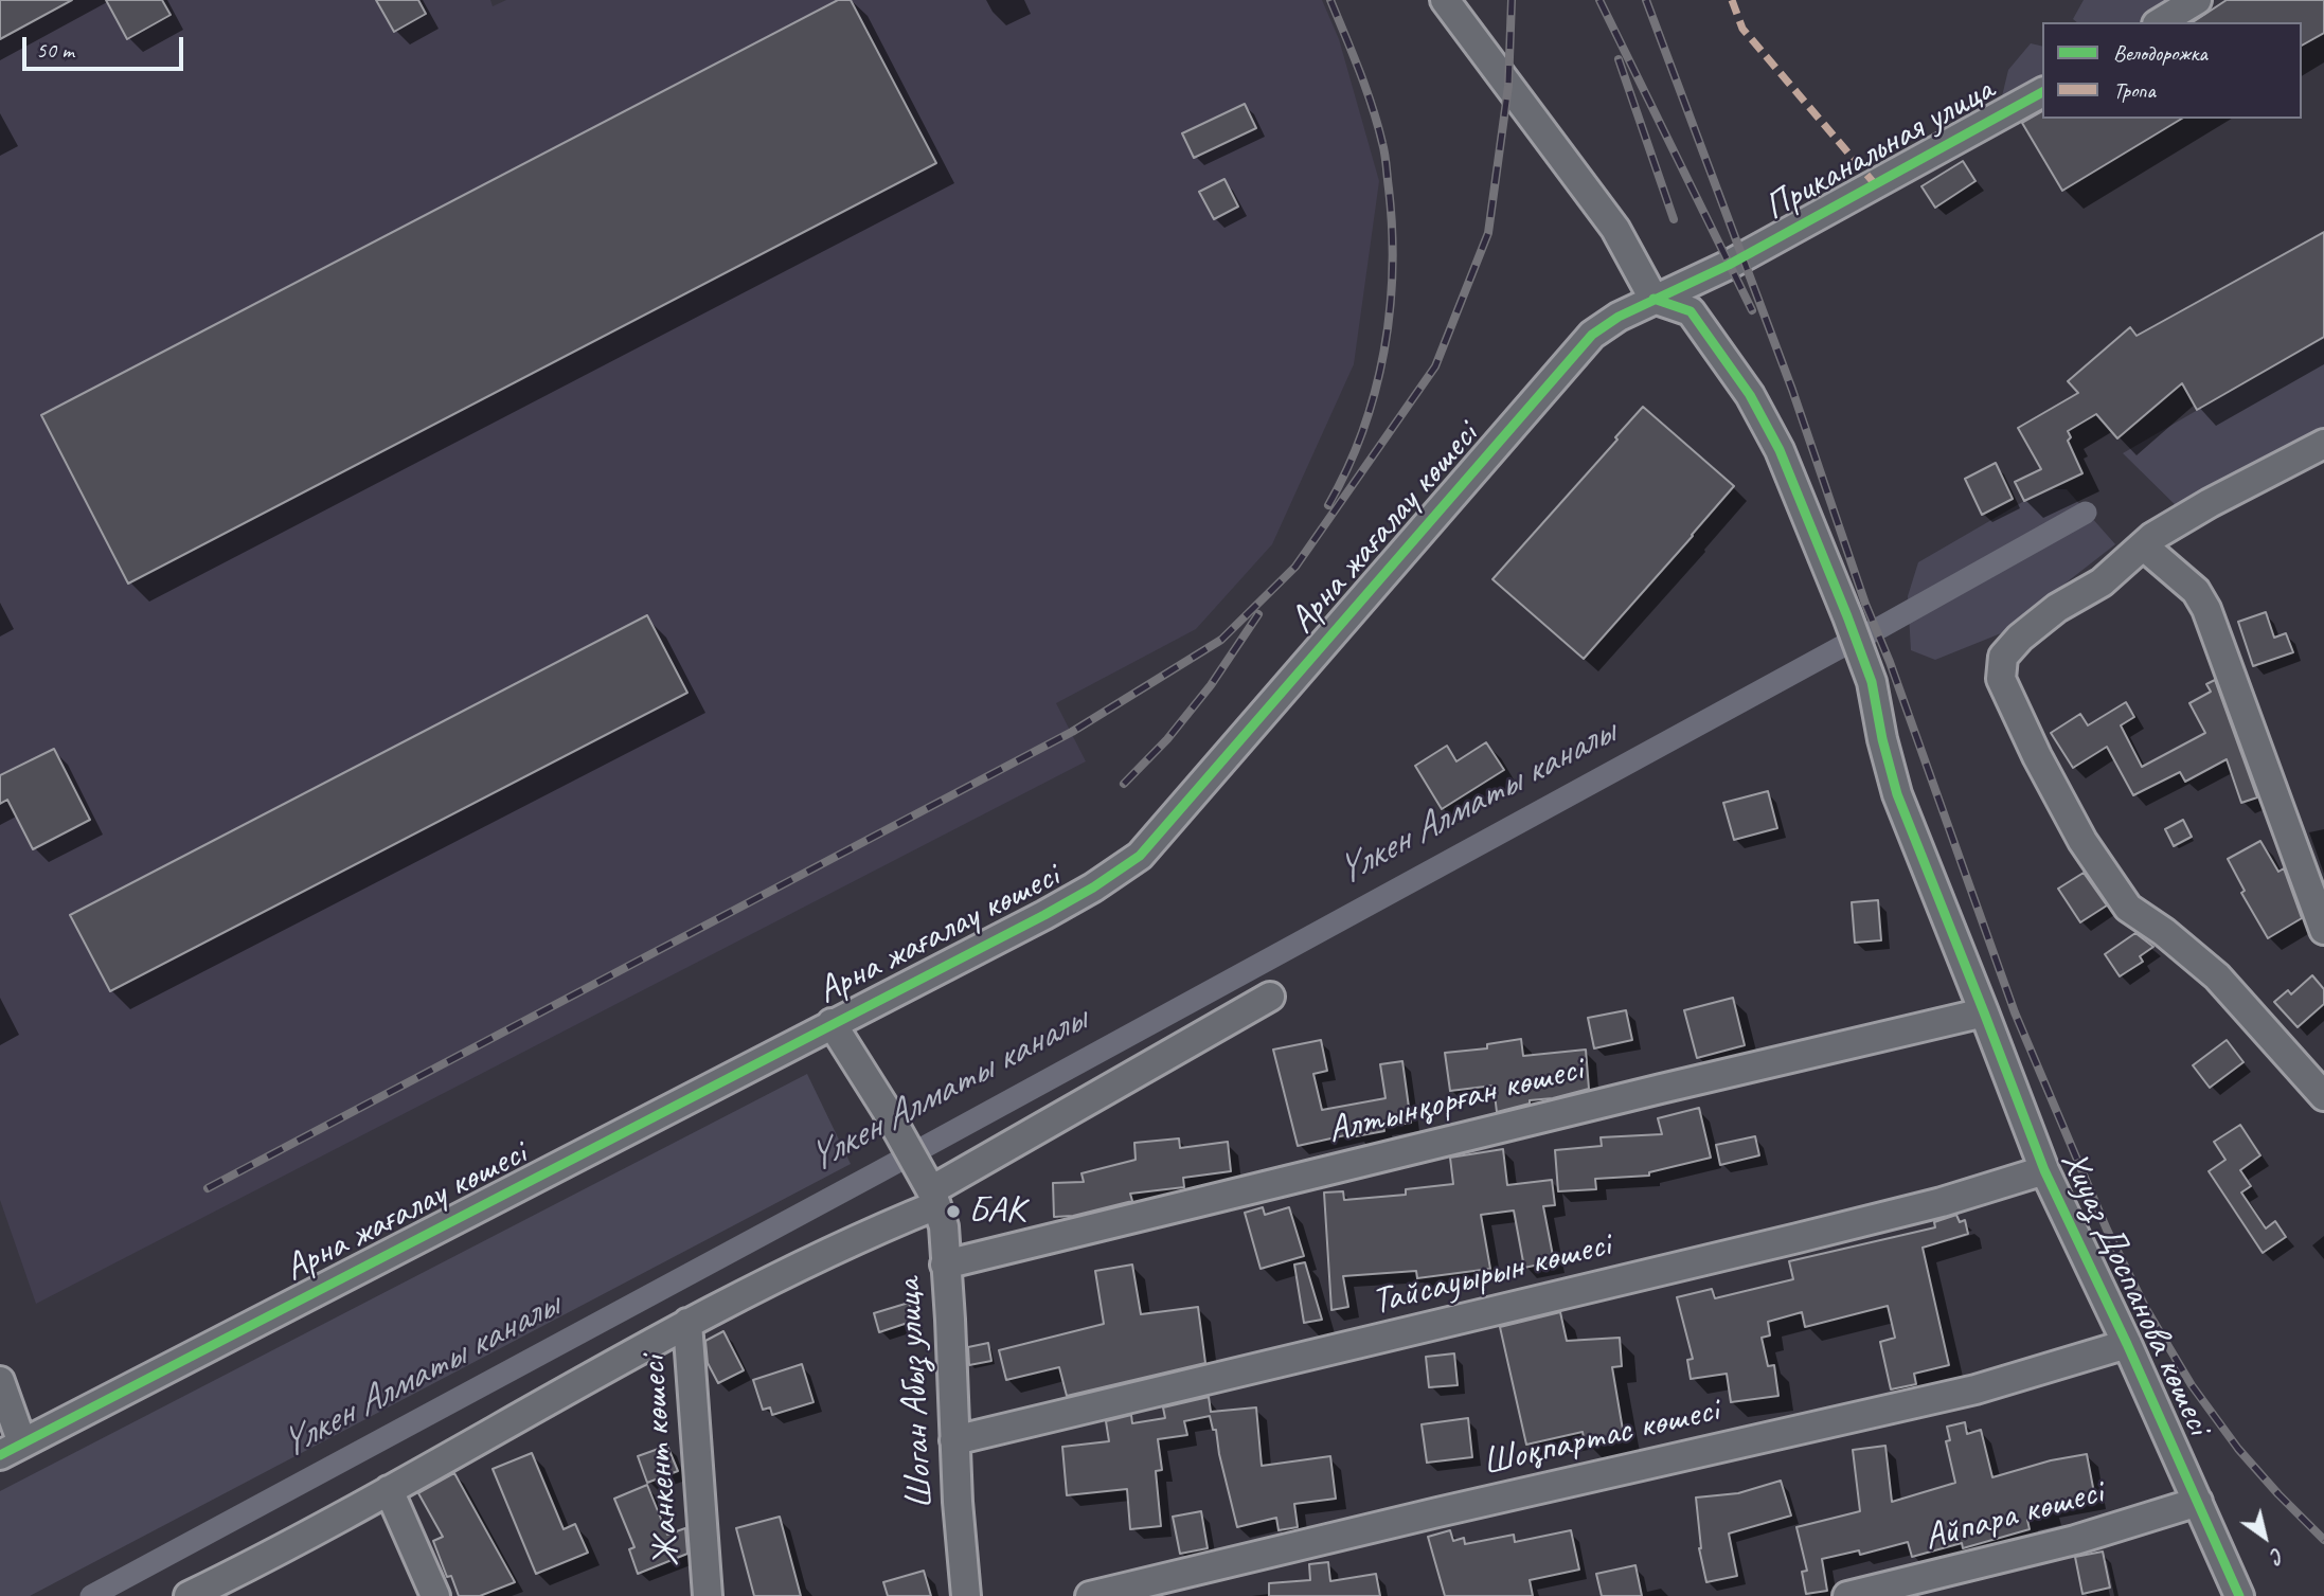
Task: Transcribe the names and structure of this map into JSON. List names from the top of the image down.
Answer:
{
  "streets": {
    "street": [
      "Приканальная улица",
      "Арна жағалау көшесі",
      "Алтынқорған көшесі",
      "Тайсауырын көшесі",
      "Хиуаз Доспанова көшесі",
      "Шоган Абыз улица",
      "Шоқпартас көшесі",
      "Жанкент көшесі",
      "Айпара көшесі"
    ]
  },
  "crossings": [
    ["Приканальная улица", "Арна жағалау көшесі"],
    ["Арна жағалау көшесі", "Хиуаз Доспанова көшесі"],
    ["Арна жағалау көшесі", "Шоган Абыз улица"],
    ["Алтынқорған көшесі", "Хиуаз Доспанова көшесі"],
    ["Алтынқорған көшесі", "Шоган Абыз улица"],
    ["Тайсауырын көшесі", "Хиуаз Доспанова көшесі"],
    ["Тайсауырын көшесі", "Шоган Абыз улица"],
    ["Хиуаз Доспанова көшесі", "Шоқпартас көшесі"],
    ["Хиуаз Доспанова көшесі", "Айпара көшесі"]
  ],
  "water": ["Үлкен Алматы каналы"],
  "places": ["БАК"],
  "legend": ["Велодорожка", "Тропа"],
  "scale_bar": "50 m",
  "north": "bottom right"
}
